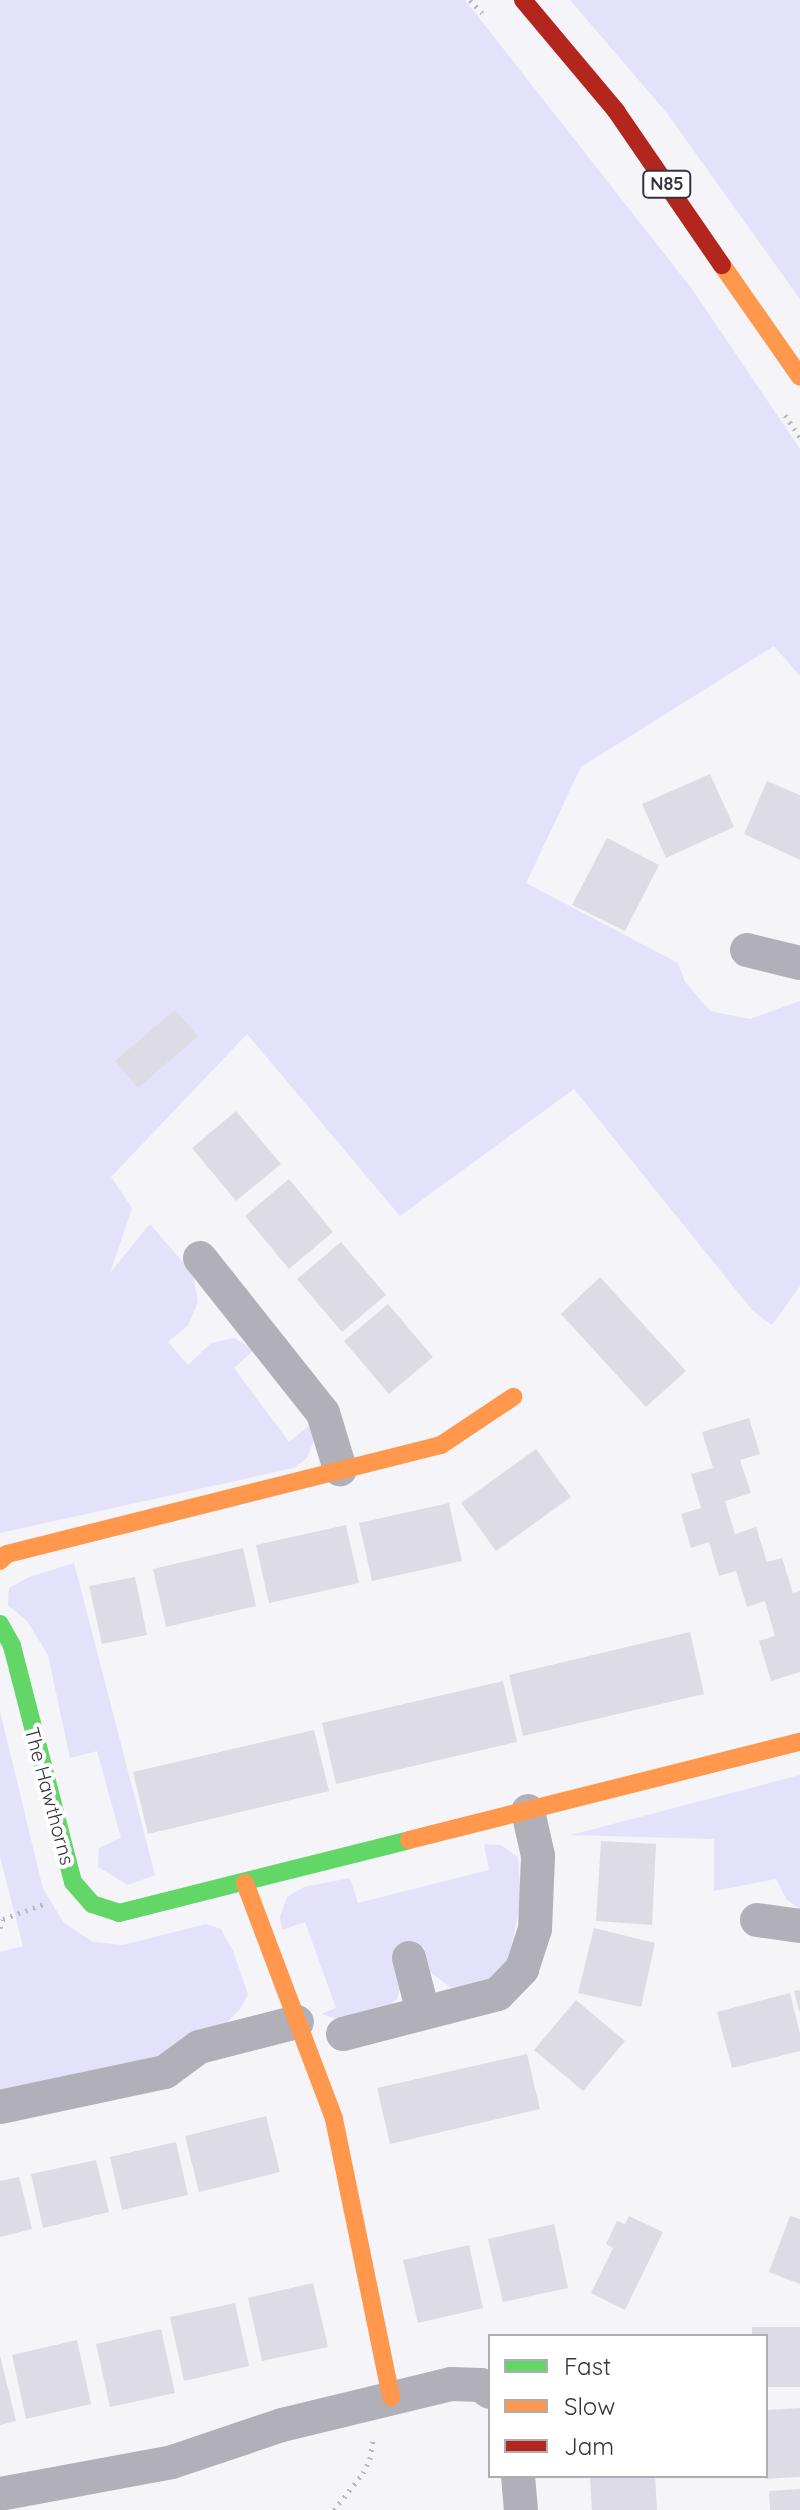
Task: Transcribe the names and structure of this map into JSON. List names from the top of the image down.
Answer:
{
  "streets": {
    "street": ["N85", "The Hawthorns"]
  },
  "legend": ["Fast", "Slow", "Jam"]
}
